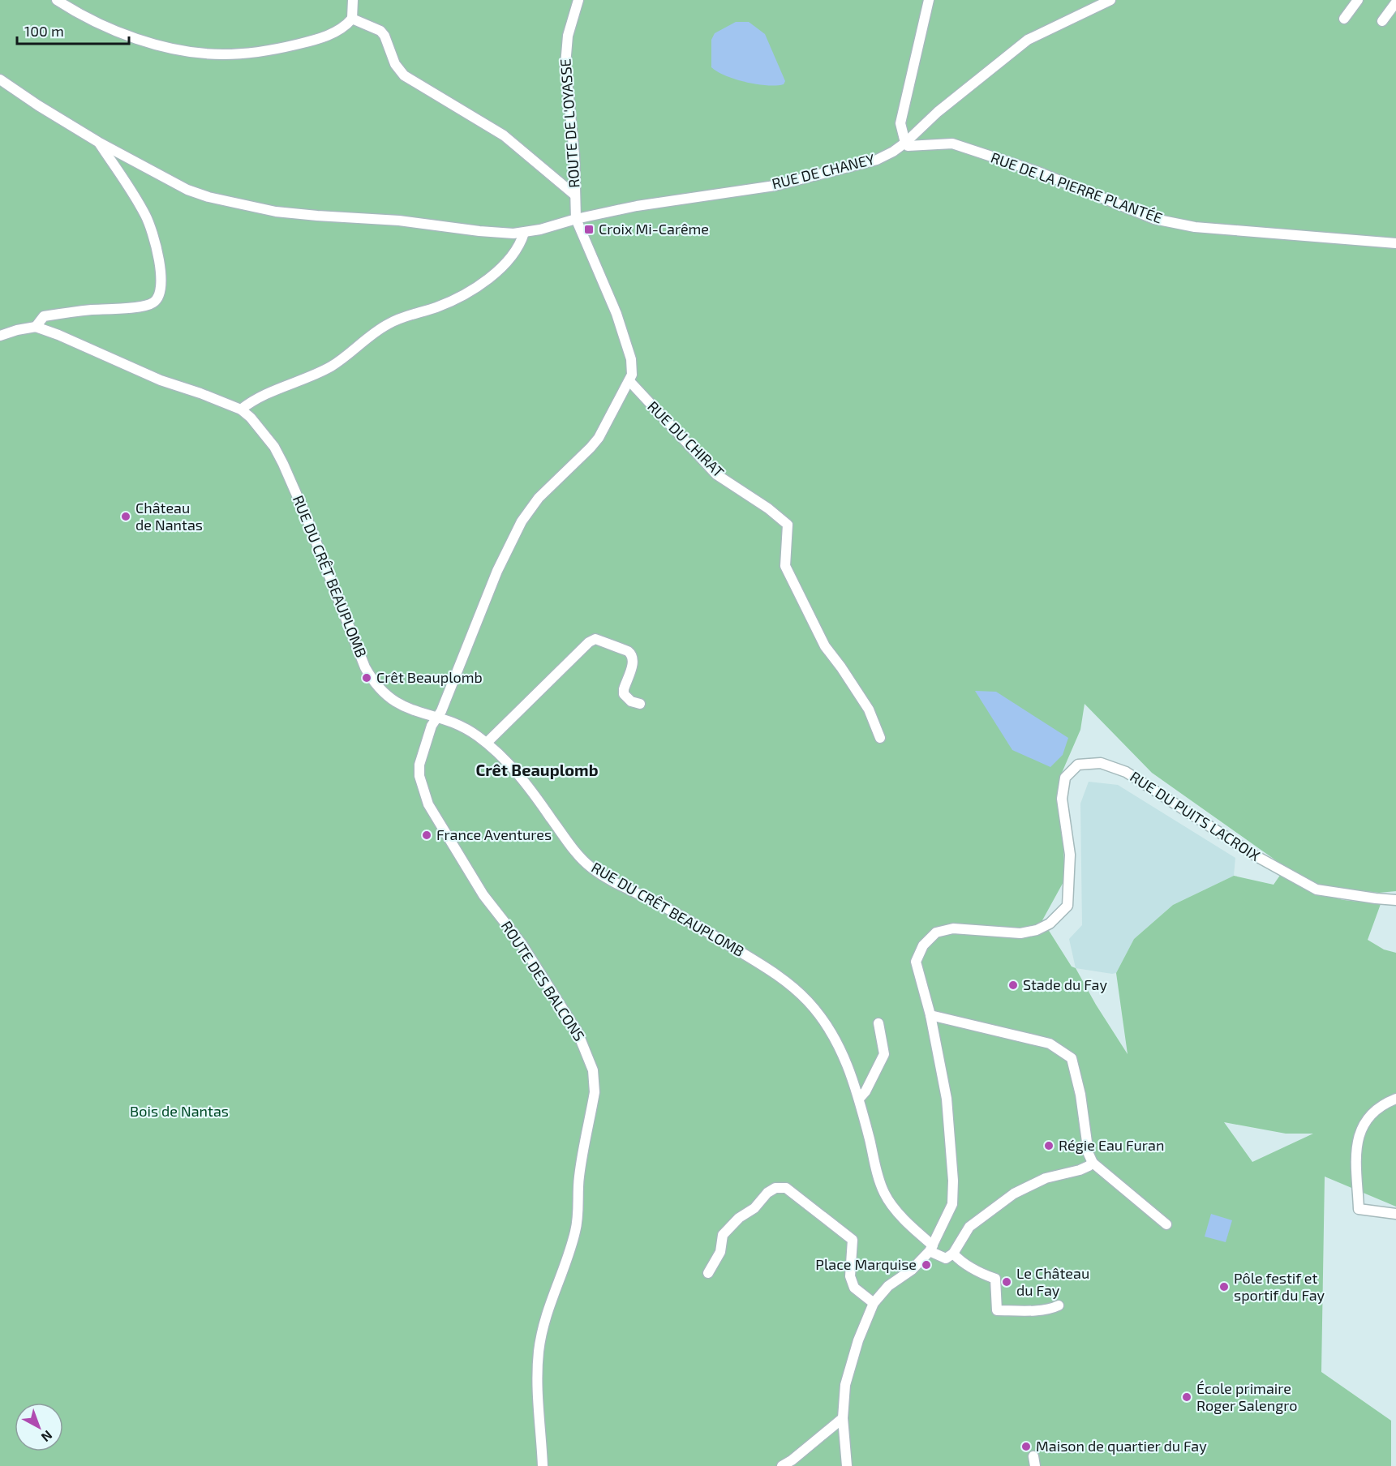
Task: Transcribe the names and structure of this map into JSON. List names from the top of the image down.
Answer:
{
  "streets": {
    "street": [
      "ROUTE DE L'OYASSE",
      "RUE DE CHANEY",
      "RUE DE LA PIERRE PLANTÉE",
      "RUE DU CHIRAT",
      "RUE DU CRÊT BEAUPLOMB",
      "RUE DU PUITS LACROIX",
      "ROUTE DES BALCONS"
    ]
  },
  "crossings": [
    ["ROUTE DE L'OYASSE", "RUE DE CHANEY"],
    ["RUE DE CHANEY", "RUE DE LA PIERRE PLANTÉE"],
    ["RUE DU CHIRAT", "ROUTE DES BALCONS"],
    ["RUE DU CRÊT BEAUPLOMB", "RUE DU PUITS LACROIX"],
    ["RUE DU CRÊT BEAUPLOMB", "ROUTE DES BALCONS"]
  ],
  "districts": ["Crêt Beauplomb"],
  "parks": ["Bois de Nantas"],
  "places": {
    "transit": ["Croix Mi-Carême"],
    "other": [
      "Château de Nantas",
      "Crêt Beauplomb",
      "France Aventures",
      "Stade du Fay",
      "Régie Eau Furan",
      "Place Marquise",
      "Le Château du Fay",
      "Pôle festif et sportif du Fay",
      "École primaire Roger Salengro",
      "Maison de quartier du Fay"
    ]
  },
  "scale_bar": "100 m",
  "north": "bottom right"
}
